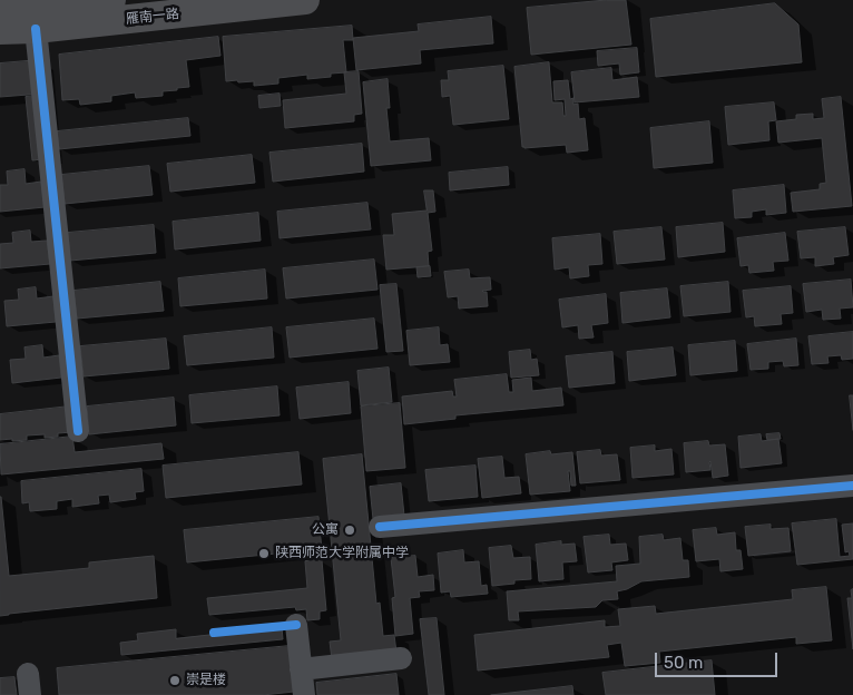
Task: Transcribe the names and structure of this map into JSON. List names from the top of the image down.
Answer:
{
  "streets": {
    "main road": ["雁南一路"]
  },
  "places": ["公寓", "陕西师范大学附属中学", "崇是楼"],
  "scale_bar": "50 m"
}
